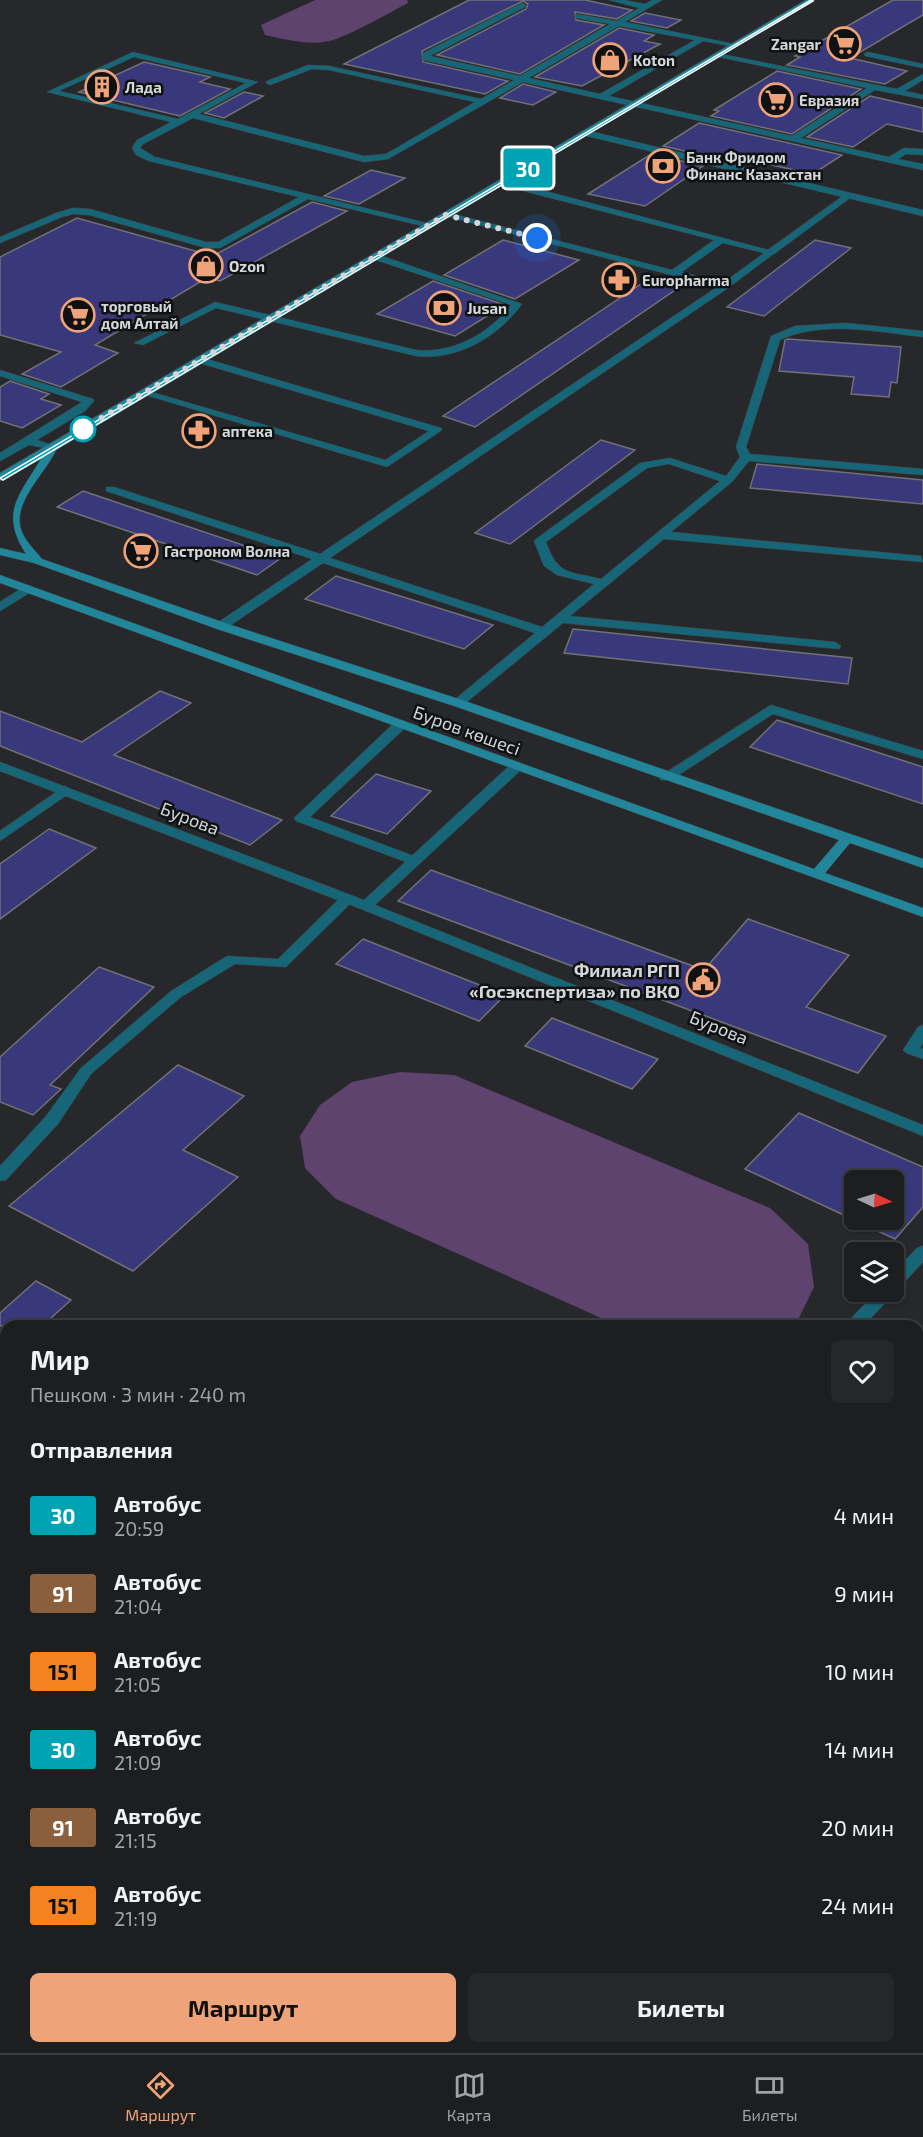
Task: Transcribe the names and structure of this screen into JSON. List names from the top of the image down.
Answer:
{
  "streets": {
    "main road": ["Буров көшесі"],
    "street": ["Бурова"]
  },
  "places": {
    "supermarket": [
      "Zangar",
      "Евразия",
      "торговый дом Алтай",
      "Гастроном Волна"
    ],
    "shop": ["Koton", "Ozon"],
    "building": ["Лада"],
    "bank": ["Банк Фридом Финанс Казахстан", "Jusan"],
    "pharmacy": ["Europharma", "аптека"],
    "public building": ["Филиал РГП «Госэкспертиза» по ВКО"]
  },
  "lines": ["bus line 30"],
  "north": "right",
  "page": {
    "on_map": "30",
    "heading": [
      ["Мир", "Пешком · 3 мин · 240 m"],
      "Отправления"
    ],
    "list": [
      {
        "mark": "30",
        "name": "Автобус",
        "note": "20:59",
        "value": "4 мин"
      },
      {
        "mark": "91",
        "name": "Автобус",
        "note": "21:04",
        "value": "9 мин"
      },
      {
        "mark": "151",
        "name": "Автобус",
        "note": "21:05",
        "value": "10 мин"
      },
      {
        "mark": "30",
        "name": "Автобус",
        "note": "21:09",
        "value": "14 мин"
      },
      {
        "mark": "91",
        "name": "Автобус",
        "note": "21:15",
        "value": "20 мин"
      },
      {
        "mark": "151",
        "name": "Автобус",
        "note": "21:19",
        "value": "24 мин"
      }
    ],
    "buttons": ["Маршрут", "Билеты"],
    "tabs": ["Маршрут", "Карта", "Билеты"]
  }
}
